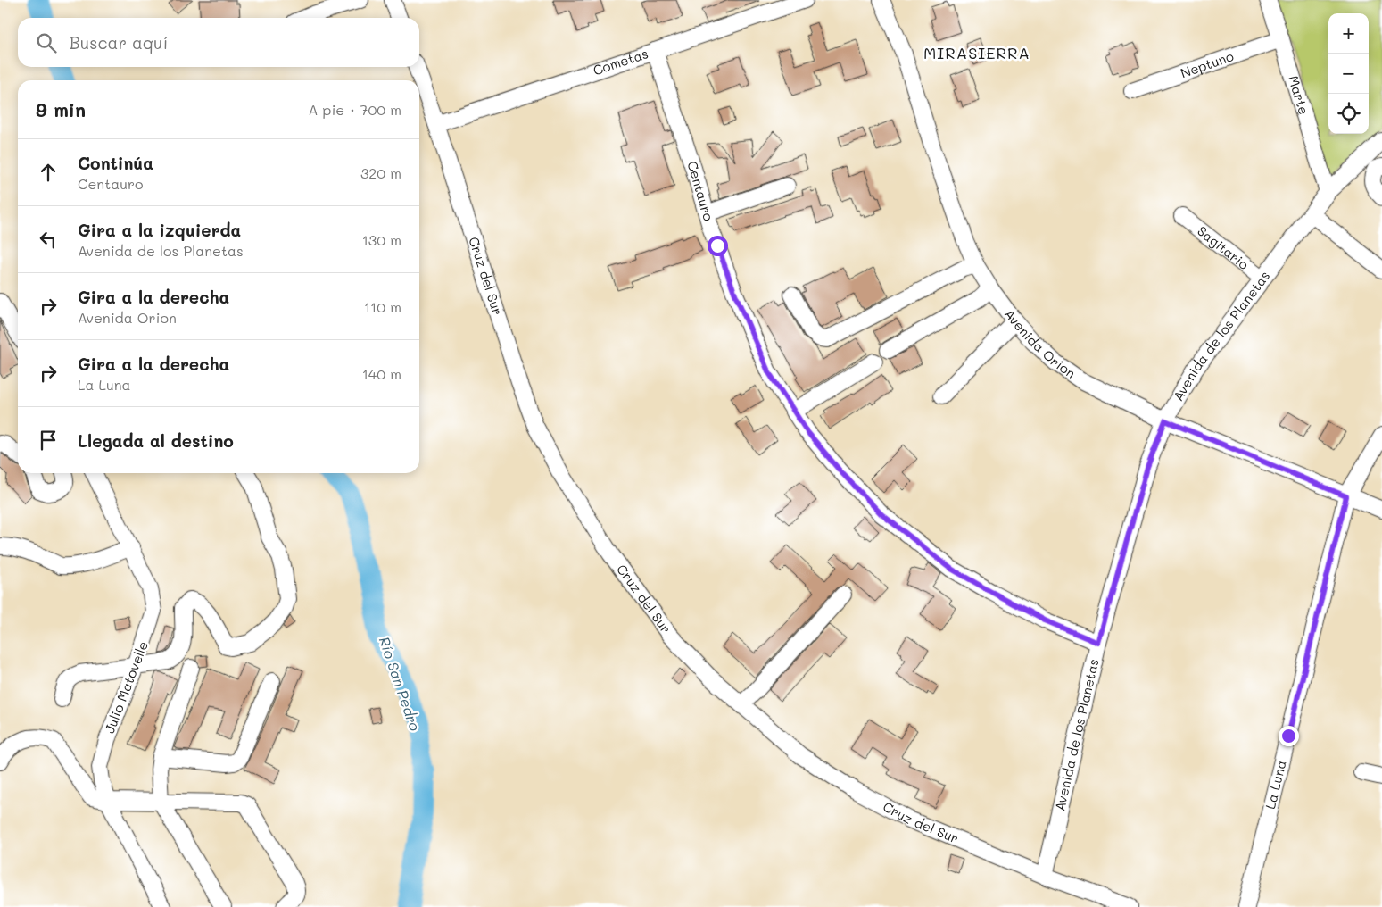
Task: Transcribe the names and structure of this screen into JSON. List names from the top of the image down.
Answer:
{
  "streets": {
    "street": [
      "Cometas",
      "Neptuno",
      "Marte",
      "Centauro",
      "Sagitario",
      "Cruz del Sur",
      "Avenida de los Planetas",
      "Avenida Orion",
      "Julio Matovelle",
      "La Luna"
    ]
  },
  "crossings": [
    ["Cometas", "Centauro"],
    ["Cometas", "Cruz del Sur"],
    ["Neptuno", "Marte"],
    ["Marte", "Avenida de los Planetas"],
    ["Centauro", "Avenida de los Planetas"],
    ["Sagitario", "Avenida de los Planetas"],
    ["Cruz del Sur", "Avenida de los Planetas"],
    ["Avenida de los Planetas", "Avenida Orion"],
    ["Avenida Orion", "La Luna"]
  ],
  "districts": ["MIRASIERRA"],
  "water": ["Río San Pedro"],
  "page": {
    "map_buttons": ["+", "−"],
    "search": "Buscar aquí",
    "heading": ["9 min", "A pie · 700 m"],
    "list": [
      ["Continúa", "Centauro", "320 m"],
      ["Gira a la izquierda", "Avenida de los Planetas", "130 m"],
      ["Gira a la derecha", "Avenida Orion", "110 m"],
      ["Gira a la derecha", "La Luna", "140 m"],
      "Llegada al destino"
    ]
  }
}
